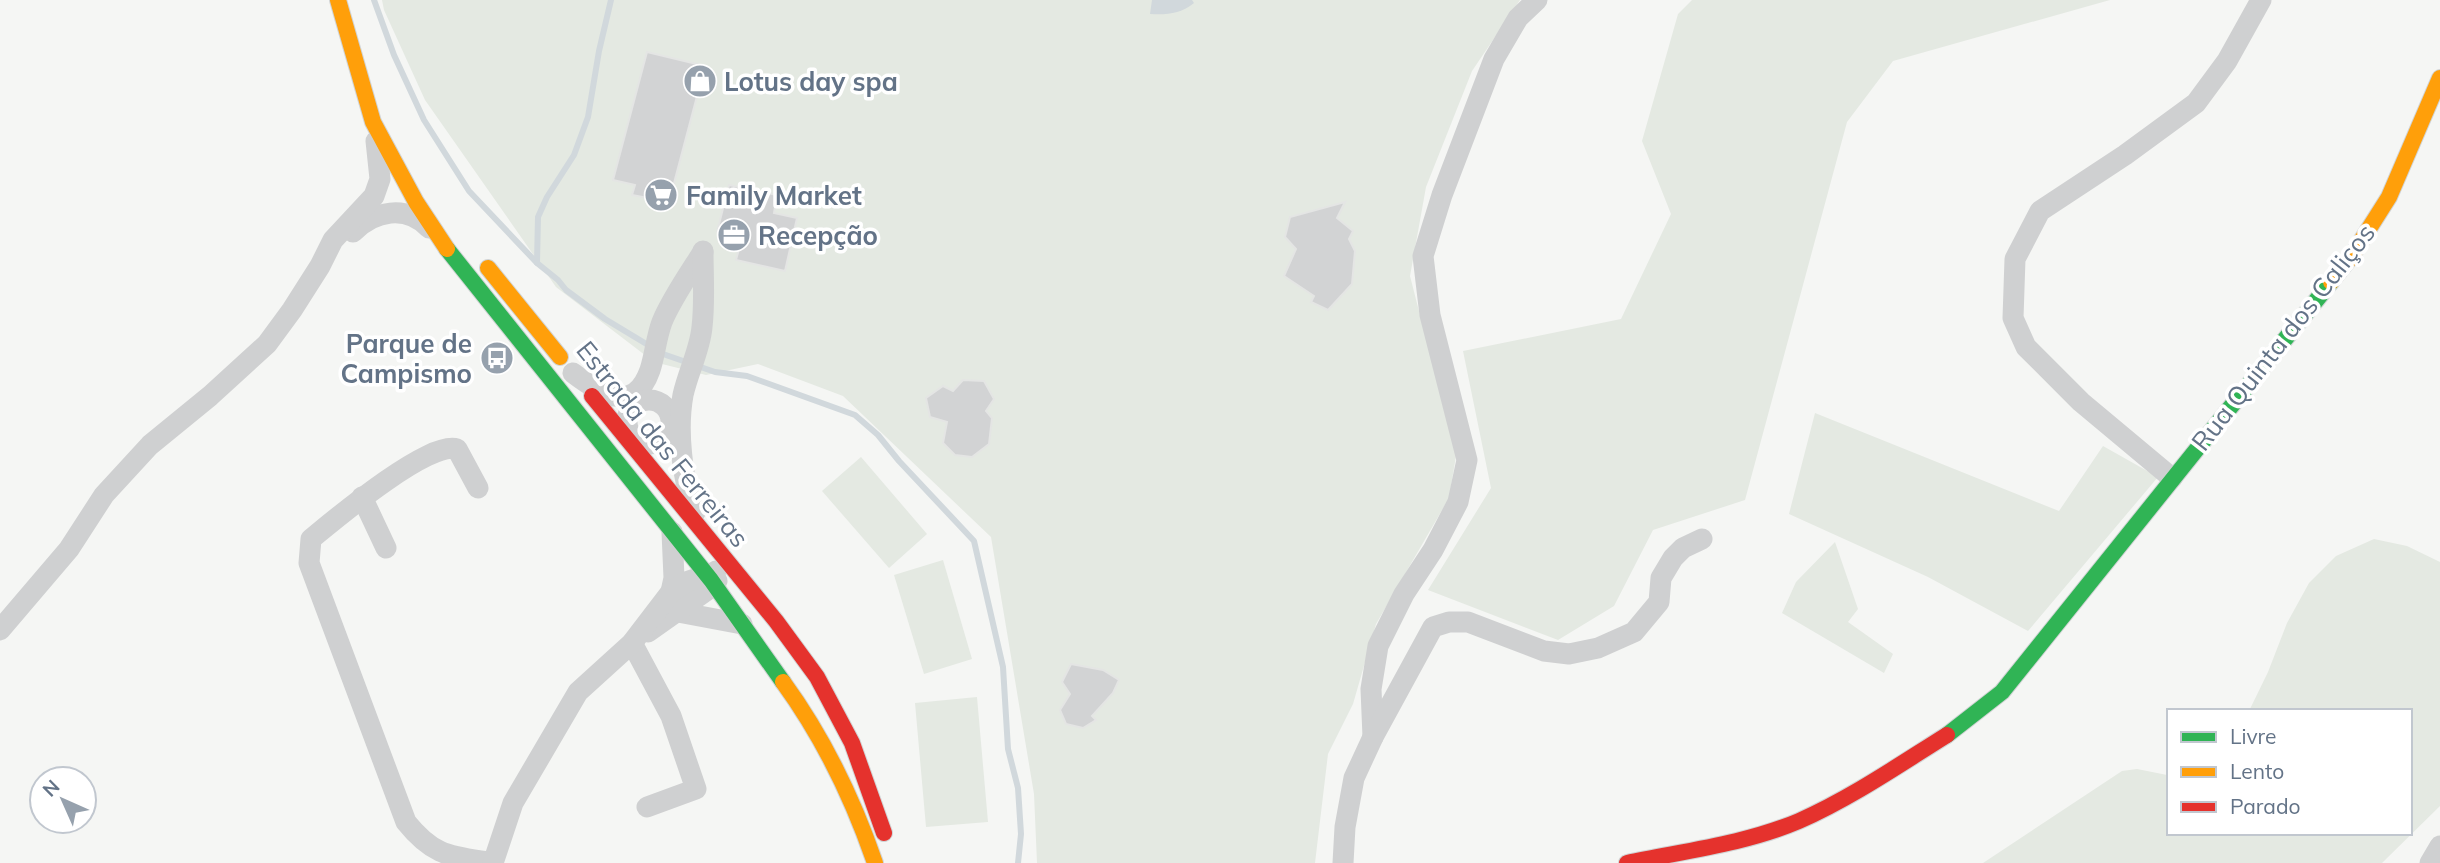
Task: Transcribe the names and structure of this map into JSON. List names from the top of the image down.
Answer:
{
  "streets": {
    "main road": ["Rua Quinta dos Caliços", "Estrada das Ferreiras"]
  },
  "places": {
    "shop": ["Lotus day spa"],
    "supermarket": ["Family Market"],
    "office": ["Recepção"],
    "bus stop": ["Parque de Campismo"]
  },
  "legend": ["Livre", "Lento", "Parado"],
  "north": "top left"
}
